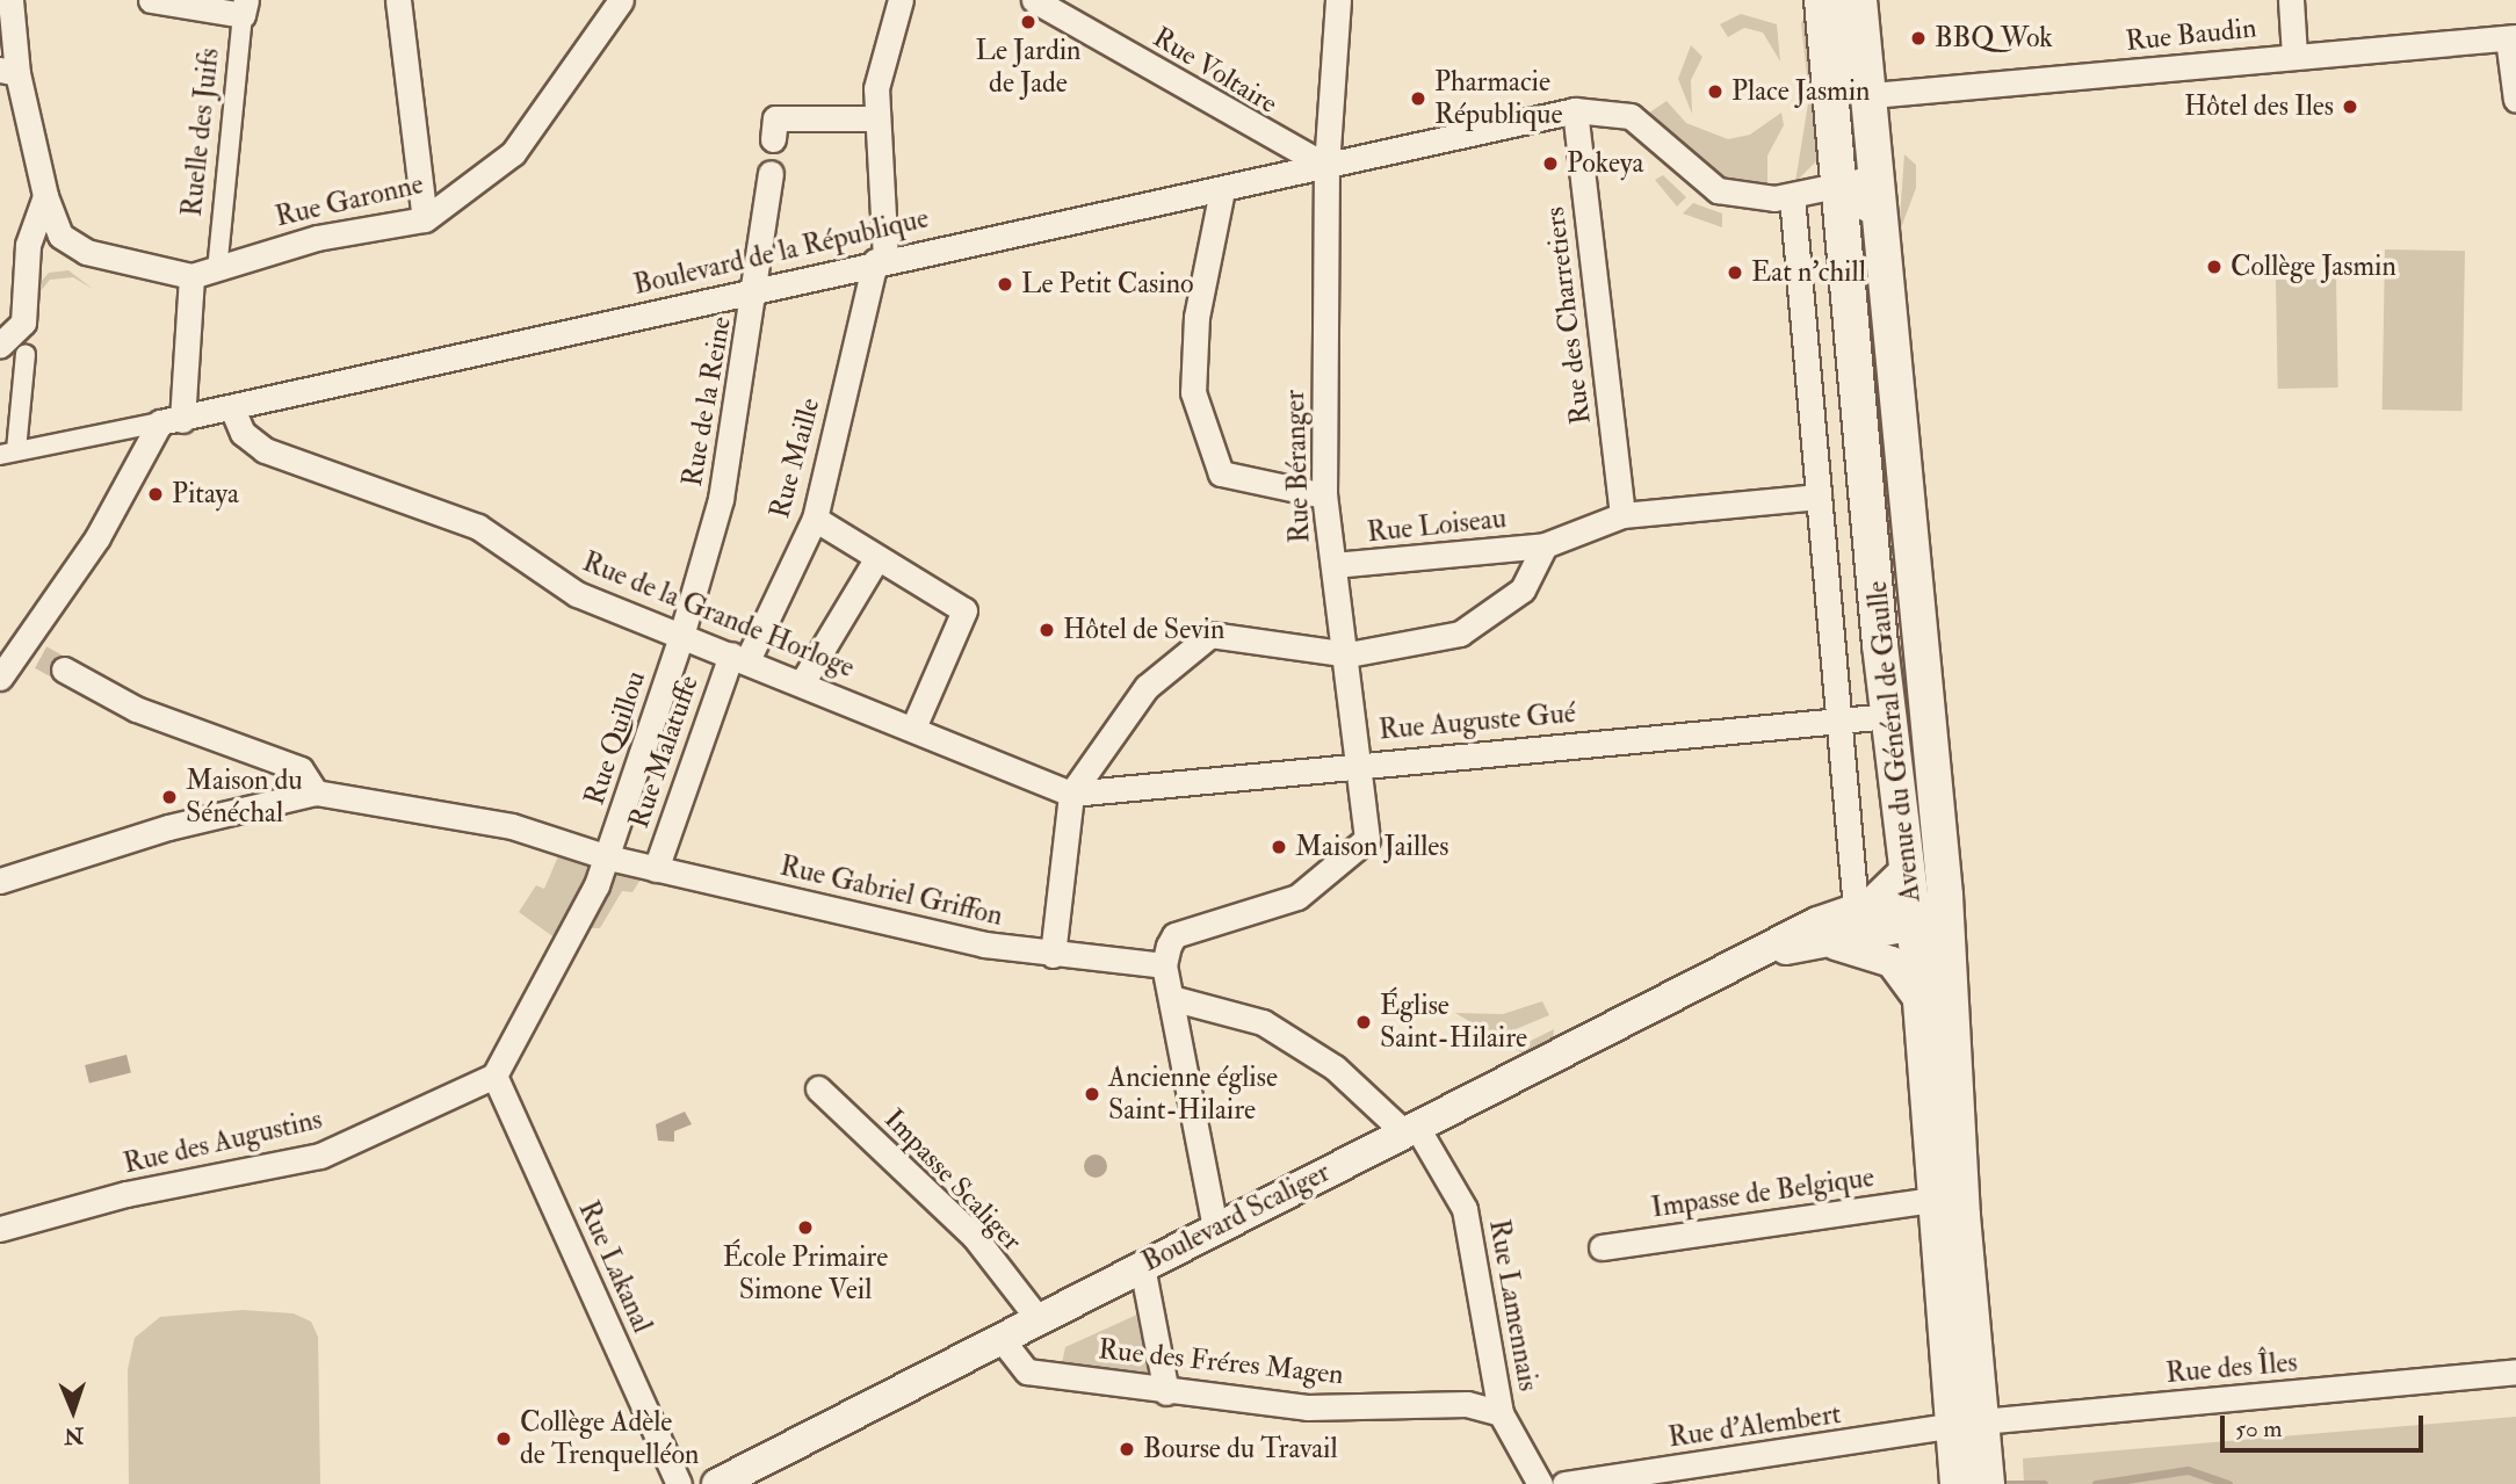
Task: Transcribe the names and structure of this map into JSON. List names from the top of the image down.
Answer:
{
  "streets": {
    "main road": ["Avenue du Général de Gaulle"],
    "street": [
      "Rue Baudin",
      "Rue Voltaire",
      "Ruelle des Juifs",
      "Rue Garonne",
      "Boulevard de la République",
      "Rue des Charretiers",
      "Rue de la Reine",
      "Rue Maille",
      "Rue Béranger",
      "Rue Loiseau",
      "Rue de la Grande Horloge",
      "Rue Auguste Gué",
      "Rue Quillou",
      "Rue Malatuffe",
      "Rue Gabriel Griffon",
      "Rue des Augustins",
      "Impasse Scaliger",
      "Impasse de Belgique",
      "Boulevard Scaliger",
      "Rue Lakanal",
      "Rue Lamennais",
      "Rue des Fréres Magen",
      "Rue des Îles",
      "Rue d'Alembert"
    ]
  },
  "crossings": [
    ["Rue Voltaire", "Boulevard de la République"],
    ["Rue Voltaire", "Rue Béranger"],
    ["Ruelle des Juifs", "Rue Garonne"],
    ["Boulevard de la République", "Rue des Charretiers"],
    ["Boulevard de la République", "Rue de la Reine"],
    ["Boulevard de la République", "Rue Maille"],
    ["Boulevard de la République", "Rue Béranger"],
    ["Boulevard de la République", "Rue de la Grande Horloge"],
    ["Rue des Charretiers", "Rue Loiseau"],
    ["Rue de la Reine", "Rue de la Grande Horloge"],
    ["Rue de la Reine", "Rue Quillou"],
    ["Rue Maille", "Rue de la Grande Horloge"],
    ["Rue Maille", "Rue Malatuffe"],
    ["Rue Béranger", "Rue Loiseau"],
    ["Rue Béranger", "Rue Auguste Gué"],
    ["Rue Béranger", "Rue Gabriel Griffon"],
    ["Rue de la Grande Horloge", "Rue Auguste Gué"],
    ["Rue de la Grande Horloge", "Rue Quillou"],
    ["Rue de la Grande Horloge", "Rue Malatuffe"],
    ["Rue Auguste Gué", "Avenue du Général de Gaulle"],
    ["Rue Quillou", "Rue Gabriel Griffon"],
    ["Avenue du Général de Gaulle", "Impasse de Belgique"],
    ["Avenue du Général de Gaulle", "Boulevard Scaliger"],
    ["Avenue du Général de Gaulle", "Rue des Îles"],
    ["Avenue du Général de Gaulle", "Rue d'Alembert"],
    ["Rue Malatuffe", "Rue Gabriel Griffon"],
    ["Rue des Augustins", "Rue Lakanal"],
    ["Impasse Scaliger", "Boulevard Scaliger"],
    ["Boulevard Scaliger", "Rue Lamennais"],
    ["Boulevard Scaliger", "Rue des Fréres Magen"],
    ["Rue Lamennais", "Rue des Fréres Magen"],
    ["Rue des Îles", "Rue d'Alembert"]
  ],
  "places": [
    "Le Jardin de Jade",
    "BBQ Wok",
    "Place Jasmin",
    "Pharmacie République",
    "Hôtel des Iles",
    "Pokeya",
    "Collège Jasmin",
    "Eat n'chill",
    "Le Petit Casino",
    "Pitaya",
    "Hôtel de Sevin",
    "Maison du Sénéchal",
    "Maison Jailles",
    "Église Saint-Hilaire",
    "Ancienne église Saint-Hilaire",
    "École Primaire Simone Veil",
    "Collège Adèle de Trenquelléon",
    "Bourse du Travail"
  ],
  "scale_bar": "50 m",
  "north": "bottom"
}
